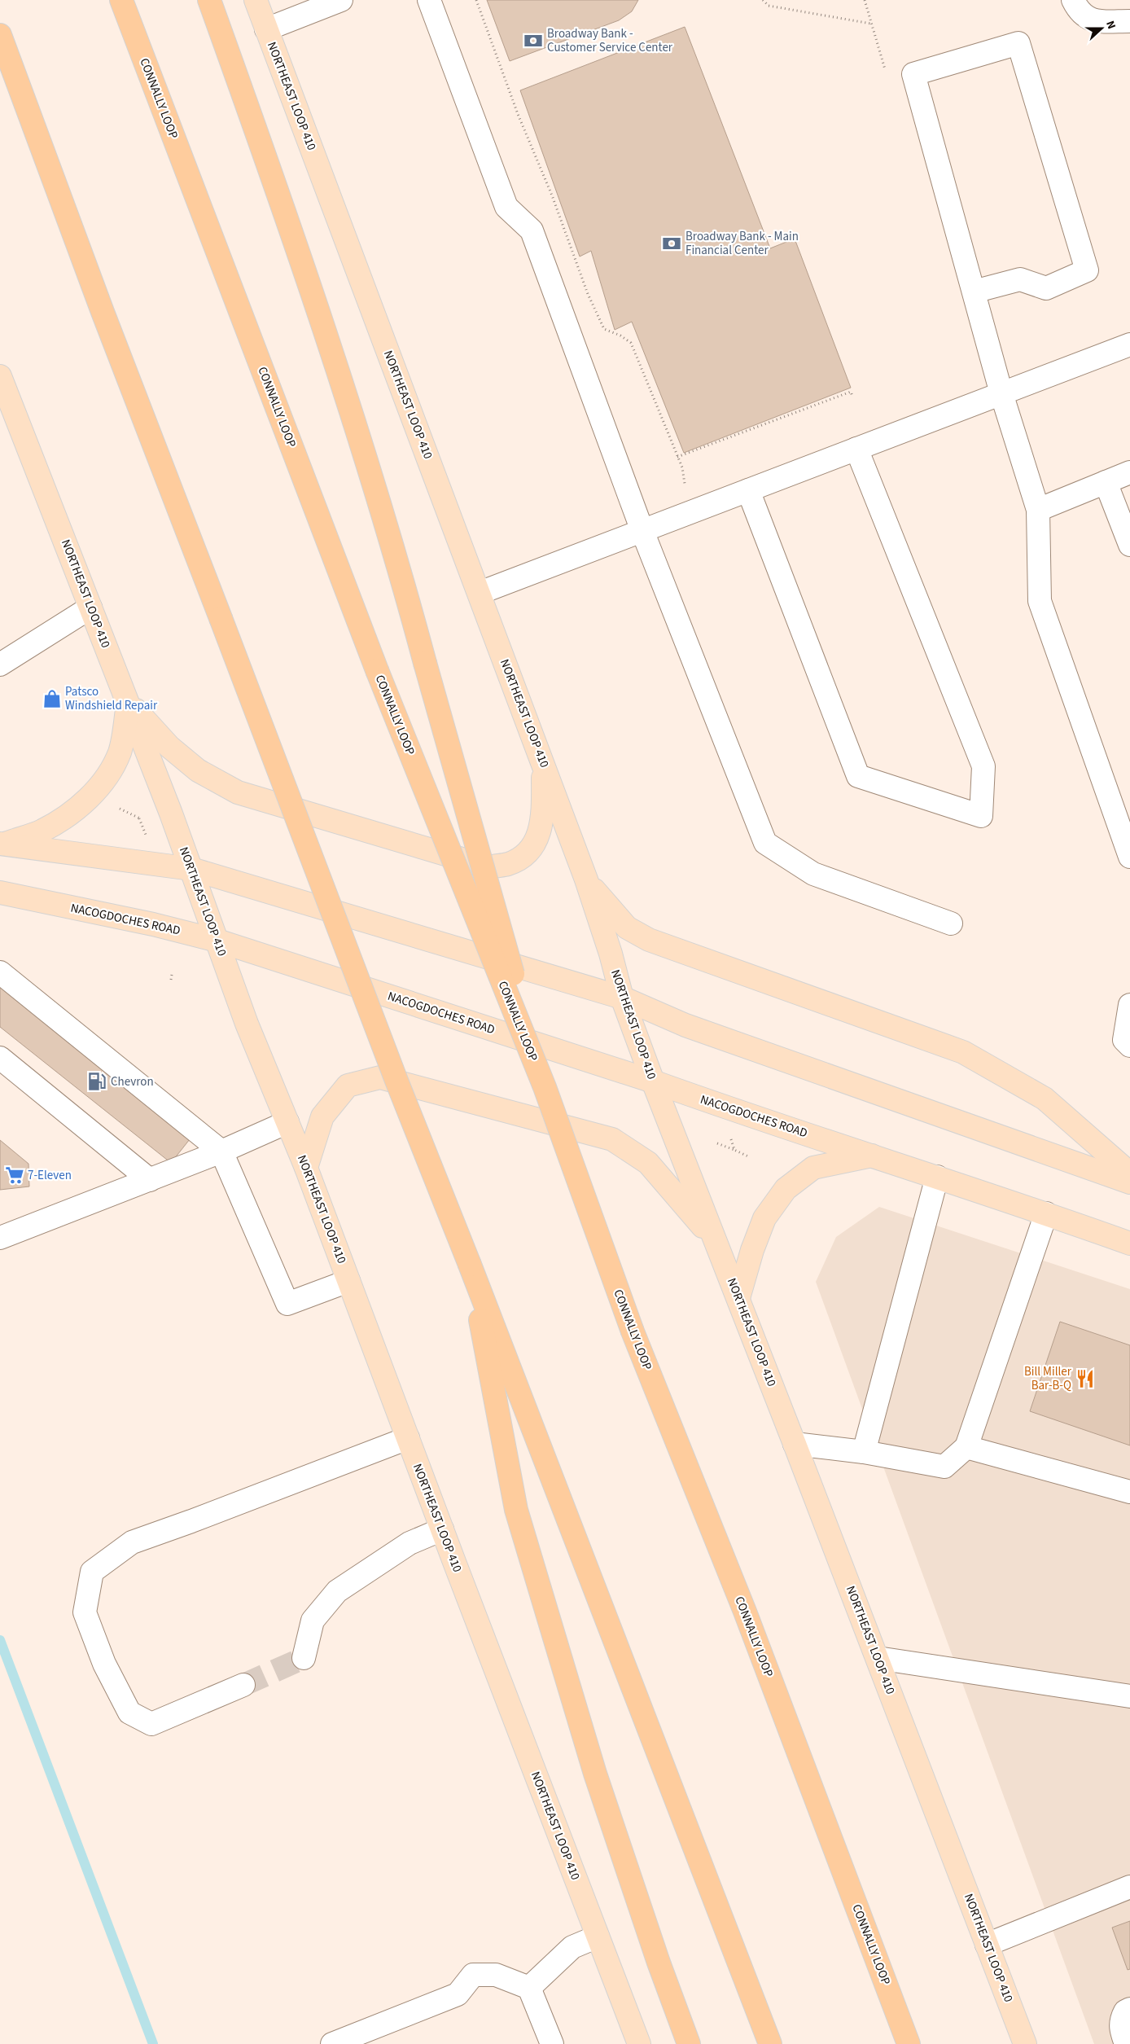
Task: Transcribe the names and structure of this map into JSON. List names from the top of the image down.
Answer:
{
  "streets": {
    "highway": ["CONNALLY LOOP"],
    "main road": ["NORTHEAST LOOP 410", "NACOGDOCHES ROAD"]
  },
  "crossings": [
    ["NORTHEAST LOOP 410", "NACOGDOCHES ROAD"]
  ],
  "places": {
    "bank": ["Broadway Bank - Customer Service Center", "Broadway Bank - Main Financial Center"],
    "shop": ["Patsco Windshield Repair"],
    "fuel station": ["Chevron"],
    "supermarket": ["7-Eleven"],
    "restaurant": ["Bill Miller Bar-B-Q"]
  },
  "north": "right"
}
